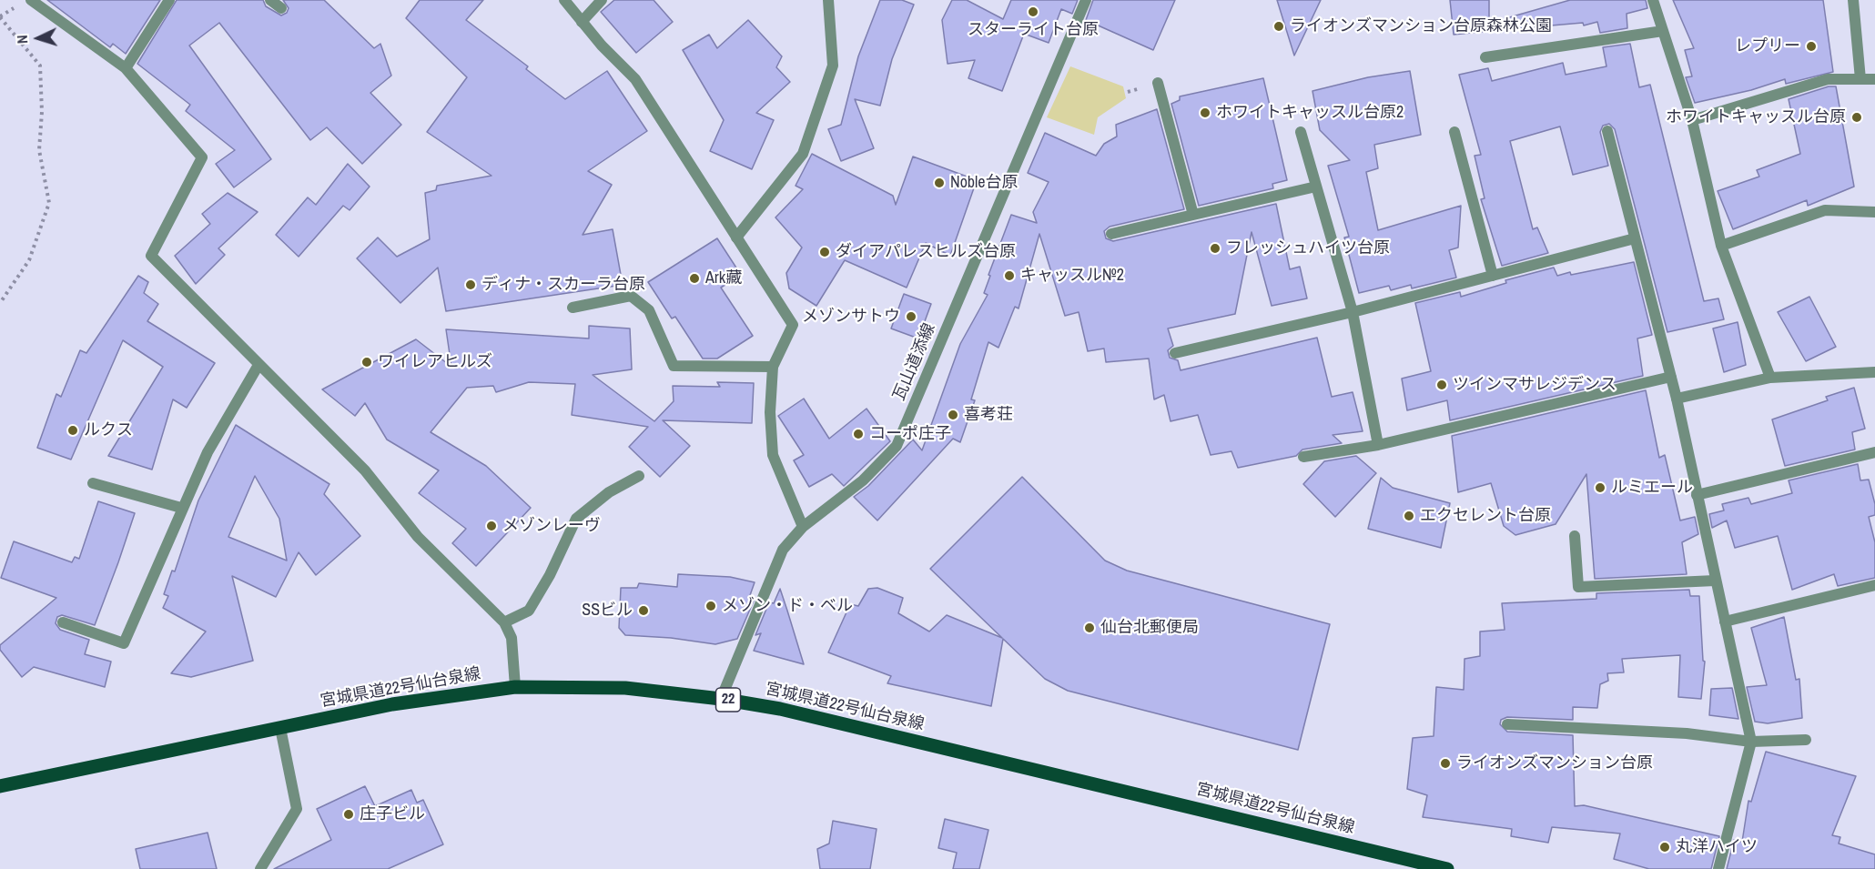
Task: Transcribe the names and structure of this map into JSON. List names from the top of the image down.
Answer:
{
  "streets": {
    "main road": ["宮城県道22号仙台泉線", "22"],
    "street": ["瓦山道添線"]
  },
  "crossings": [
    ["瓦山道添線", "宮城県道22号仙台泉線"]
  ],
  "places": [
    "スターライト台原",
    "ライオンズマンション台原森林公園",
    "レプリー",
    "ホワイトキャッスル台原2",
    "ホワイトキャッスル台原",
    "Noble台原",
    "フレッシュハイツ台原",
    "ダイアパレスヒルズ台原",
    "キャッスル№2",
    "Ark藏",
    "ディナ・スカーラ台原",
    "メゾンサトウ",
    "ワイレアヒルズ",
    "ツインマサレジデンス",
    "喜考荘",
    "ルクス",
    "コーポ庄子",
    "ルミエール",
    "エクセレント台原",
    "メゾンレーヴ",
    "メゾン・ド・ベル",
    "SSビル",
    "仙台北郵便局",
    "ライオンズマンション台原",
    "庄子ビル",
    "丸洋ハイツ"
  ],
  "north": "left"
}
